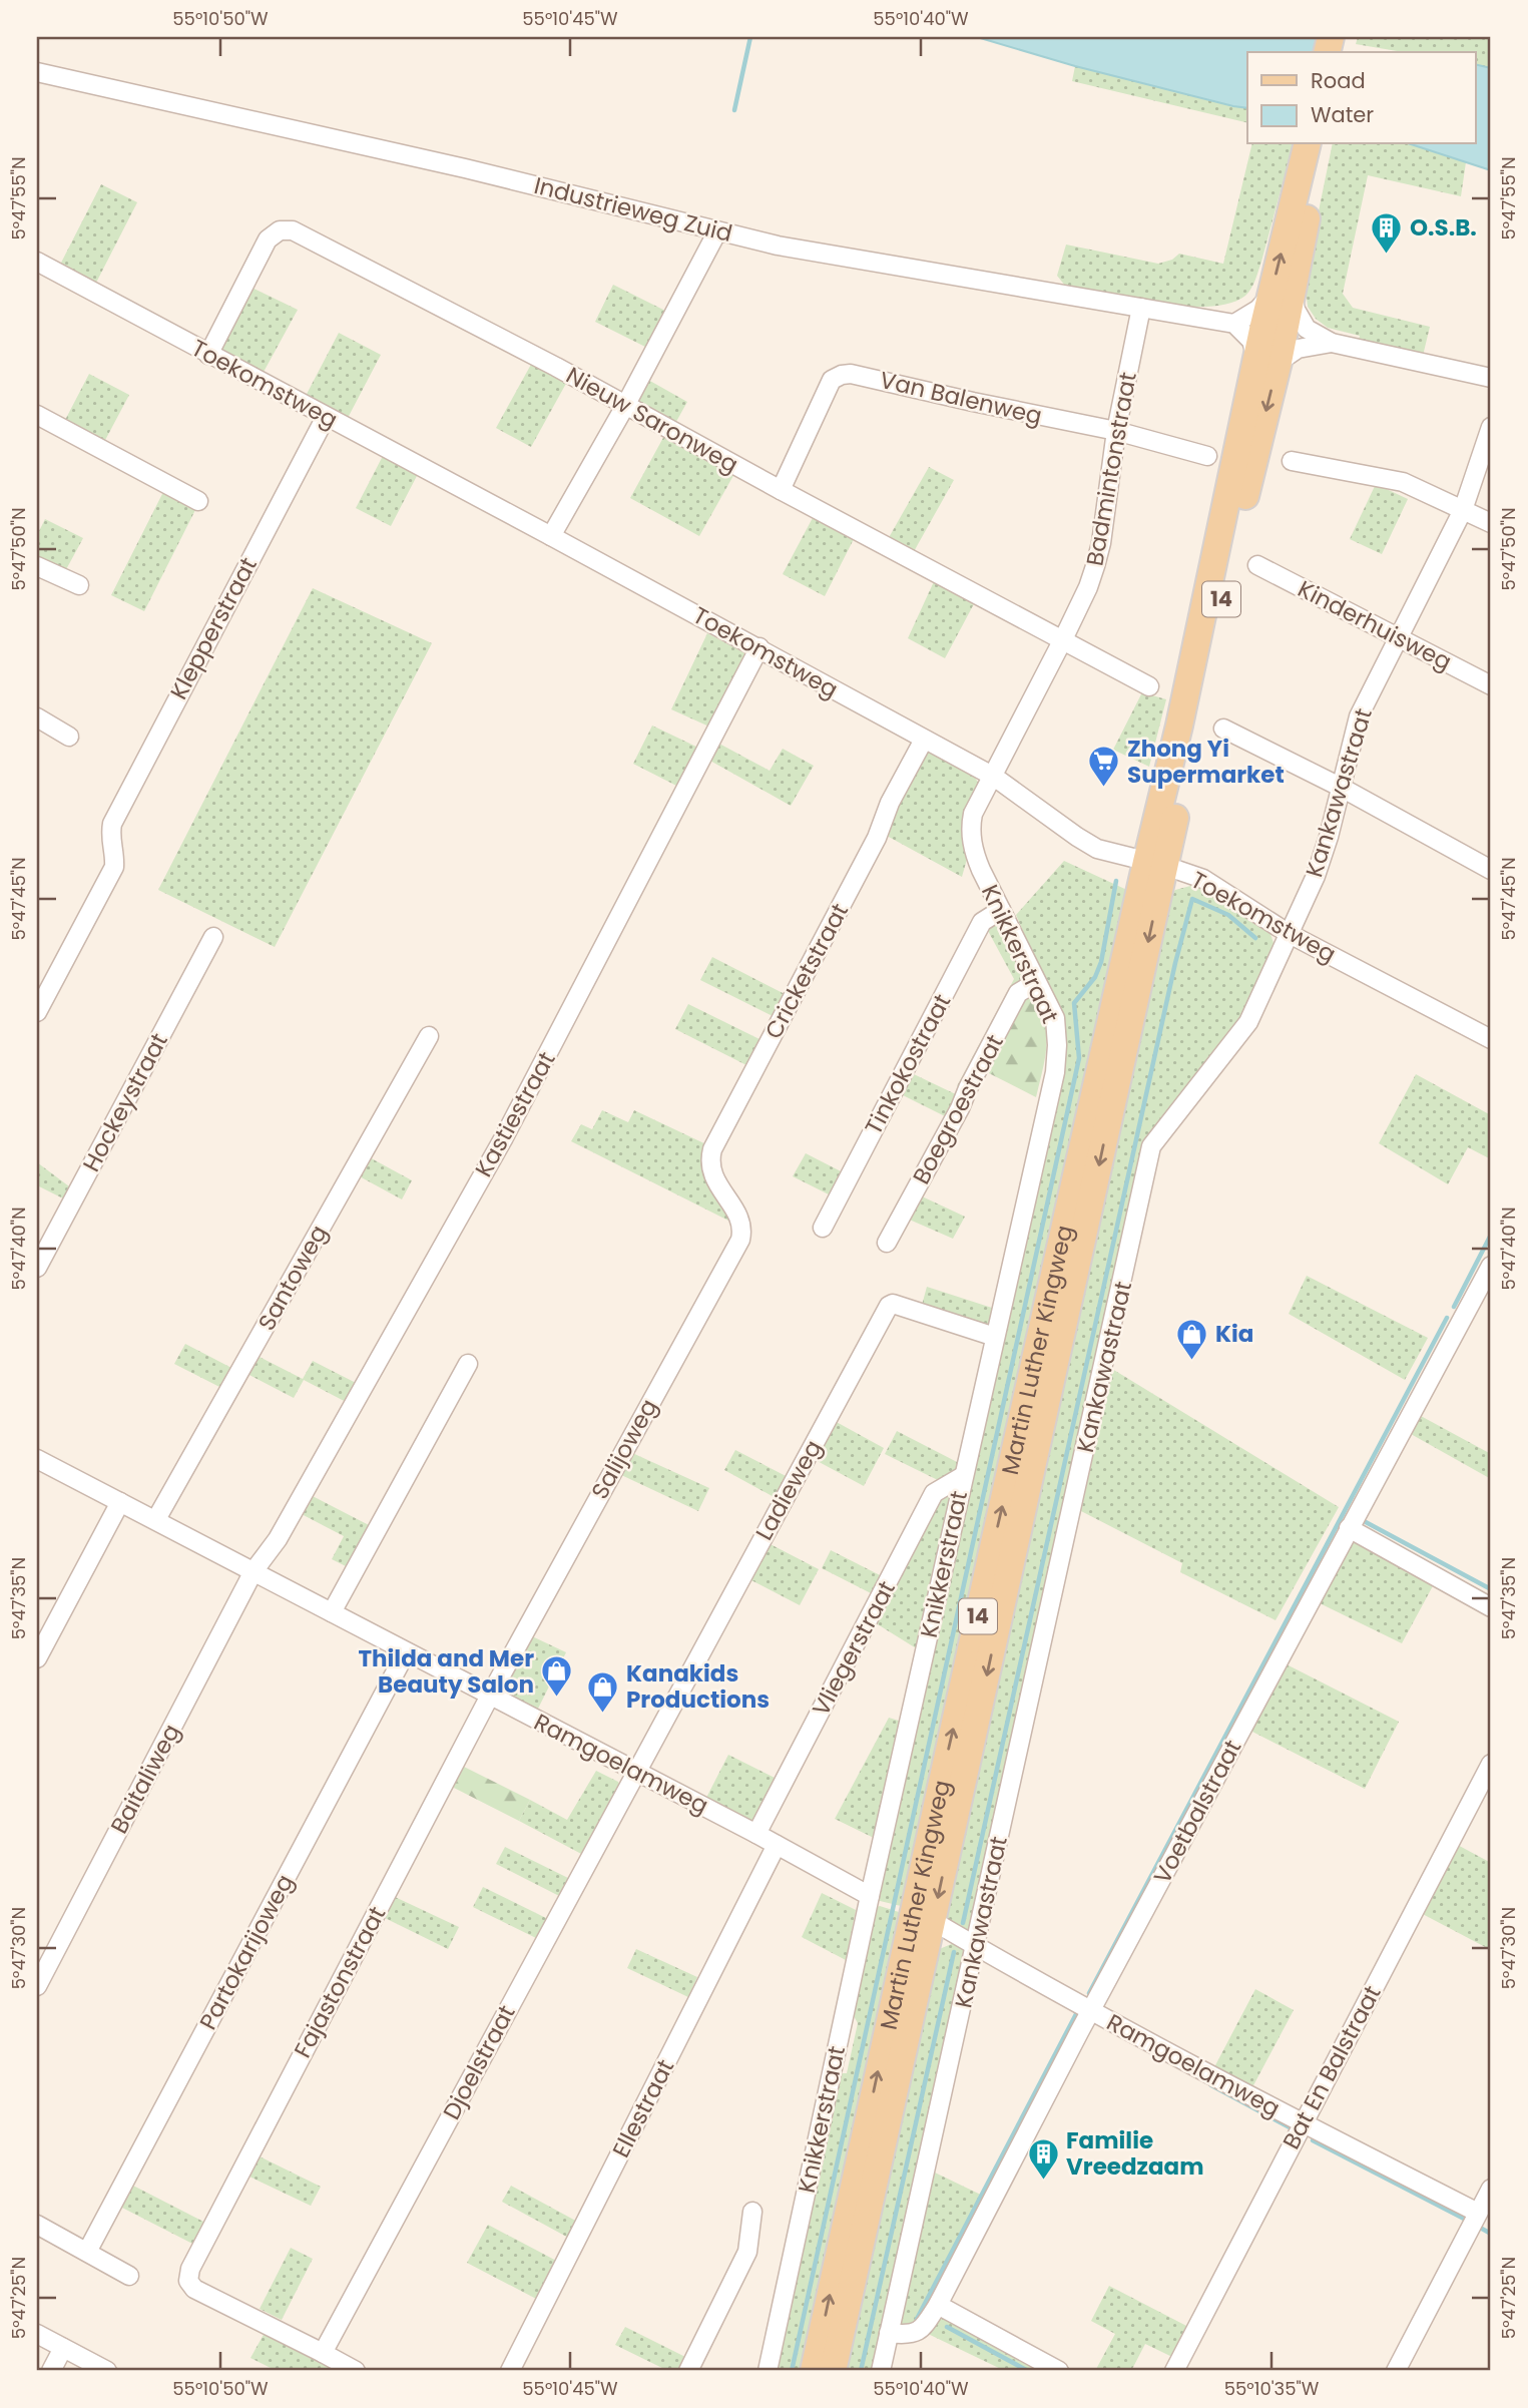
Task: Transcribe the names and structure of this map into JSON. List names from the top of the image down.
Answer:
{
  "streets": {
    "main road": ["14", "Martin Luther Kingweg"],
    "street": [
      "Industrieweg Zuid",
      "Toekomstweg",
      "Van Balenweg",
      "Nieuw Saronweg",
      "Badmintonstraat",
      "Kinderhuisweg",
      "Klepperstraat",
      "Kankawastraat",
      "Knikkerstraat",
      "Cricketstraat",
      "Tinkokostraat",
      "Hockeystraat",
      "Boegroestraat",
      "Kastiestraat",
      "Santoweg",
      "Salijoweg",
      "Ladieweg",
      "Vliegerstraat",
      "Ramgoelamweg",
      "Baitaliweg",
      "Voetbalstraat",
      "Partokarijoweg",
      "Fajastonstraat",
      "Djoelstraat",
      "Bat En Balstraat",
      "Ellestraat"
    ]
  },
  "crossings": [
    ["Industrieweg Zuid", "Badmintonstraat"],
    ["Toekomstweg", "Nieuw Saronweg"],
    ["Toekomstweg", "Badmintonstraat"],
    ["Toekomstweg", "Klepperstraat"],
    ["Toekomstweg", "Kankawastraat"],
    ["Toekomstweg", "Knikkerstraat"],
    ["Toekomstweg", "Cricketstraat"],
    ["Toekomstweg", "Kastiestraat"],
    ["Toekomstweg", "Martin Luther Kingweg"],
    ["Van Balenweg", "Nieuw Saronweg"],
    ["Van Balenweg", "Badmintonstraat"],
    ["Nieuw Saronweg", "Badmintonstraat"],
    ["Badmintonstraat", "Knikkerstraat"],
    ["14", "Martin Luther Kingweg"],
    ["Kinderhuisweg", "Kankawastraat"],
    ["Kankawastraat", "Ramgoelamweg"],
    ["Kankawastraat", "Voetbalstraat"],
    ["Knikkerstraat", "Tinkokostraat"],
    ["Knikkerstraat", "Boegroestraat"],
    ["Knikkerstraat", "Ladieweg"],
    ["Knikkerstraat", "Vliegerstraat"],
    ["Knikkerstraat", "Ramgoelamweg"],
    ["Cricketstraat", "Salijoweg"],
    ["Kastiestraat", "Ramgoelamweg"],
    ["Kastiestraat", "Baitaliweg"],
    ["Santoweg", "Ramgoelamweg"],
    ["Martin Luther Kingweg", "Ramgoelamweg"],
    ["Salijoweg", "Ramgoelamweg"],
    ["Salijoweg", "Fajastonstraat"],
    ["Ladieweg", "Ramgoelamweg"],
    ["Ladieweg", "Djoelstraat"],
    ["Vliegerstraat", "Ramgoelamweg"],
    ["Ramgoelamweg", "Baitaliweg"],
    ["Ramgoelamweg", "Voetbalstraat"],
    ["Ramgoelamweg", "Partokarijoweg"],
    ["Ramgoelamweg", "Fajastonstraat"],
    ["Ramgoelamweg", "Djoelstraat"],
    ["Ramgoelamweg", "Bat En Balstraat"],
    ["Ramgoelamweg", "Ellestraat"],
    ["Fajastonstraat", "Djoelstraat"]
  ],
  "places": {
    "building": ["O.S.B.", "Familie Vreedzaam"],
    "supermarket": ["Zhong Yi Supermarket"],
    "shop": ["Kia", "Thilda and Mer Beauty Salon", "Kanakids Productions"]
  },
  "legend": ["Road", "Water"],
  "coordinates": [
    "55°10'50\"W",
    "55°10'45\"W",
    "55°10'40\"W",
    "5°47'55\"N",
    "5°47'50\"N",
    "5°47'45\"N",
    "5°47'40\"N",
    "5°47'35\"N",
    "5°47'30\"N",
    "5°47'25\"N",
    "55°10'35\"W"
  ]
}
